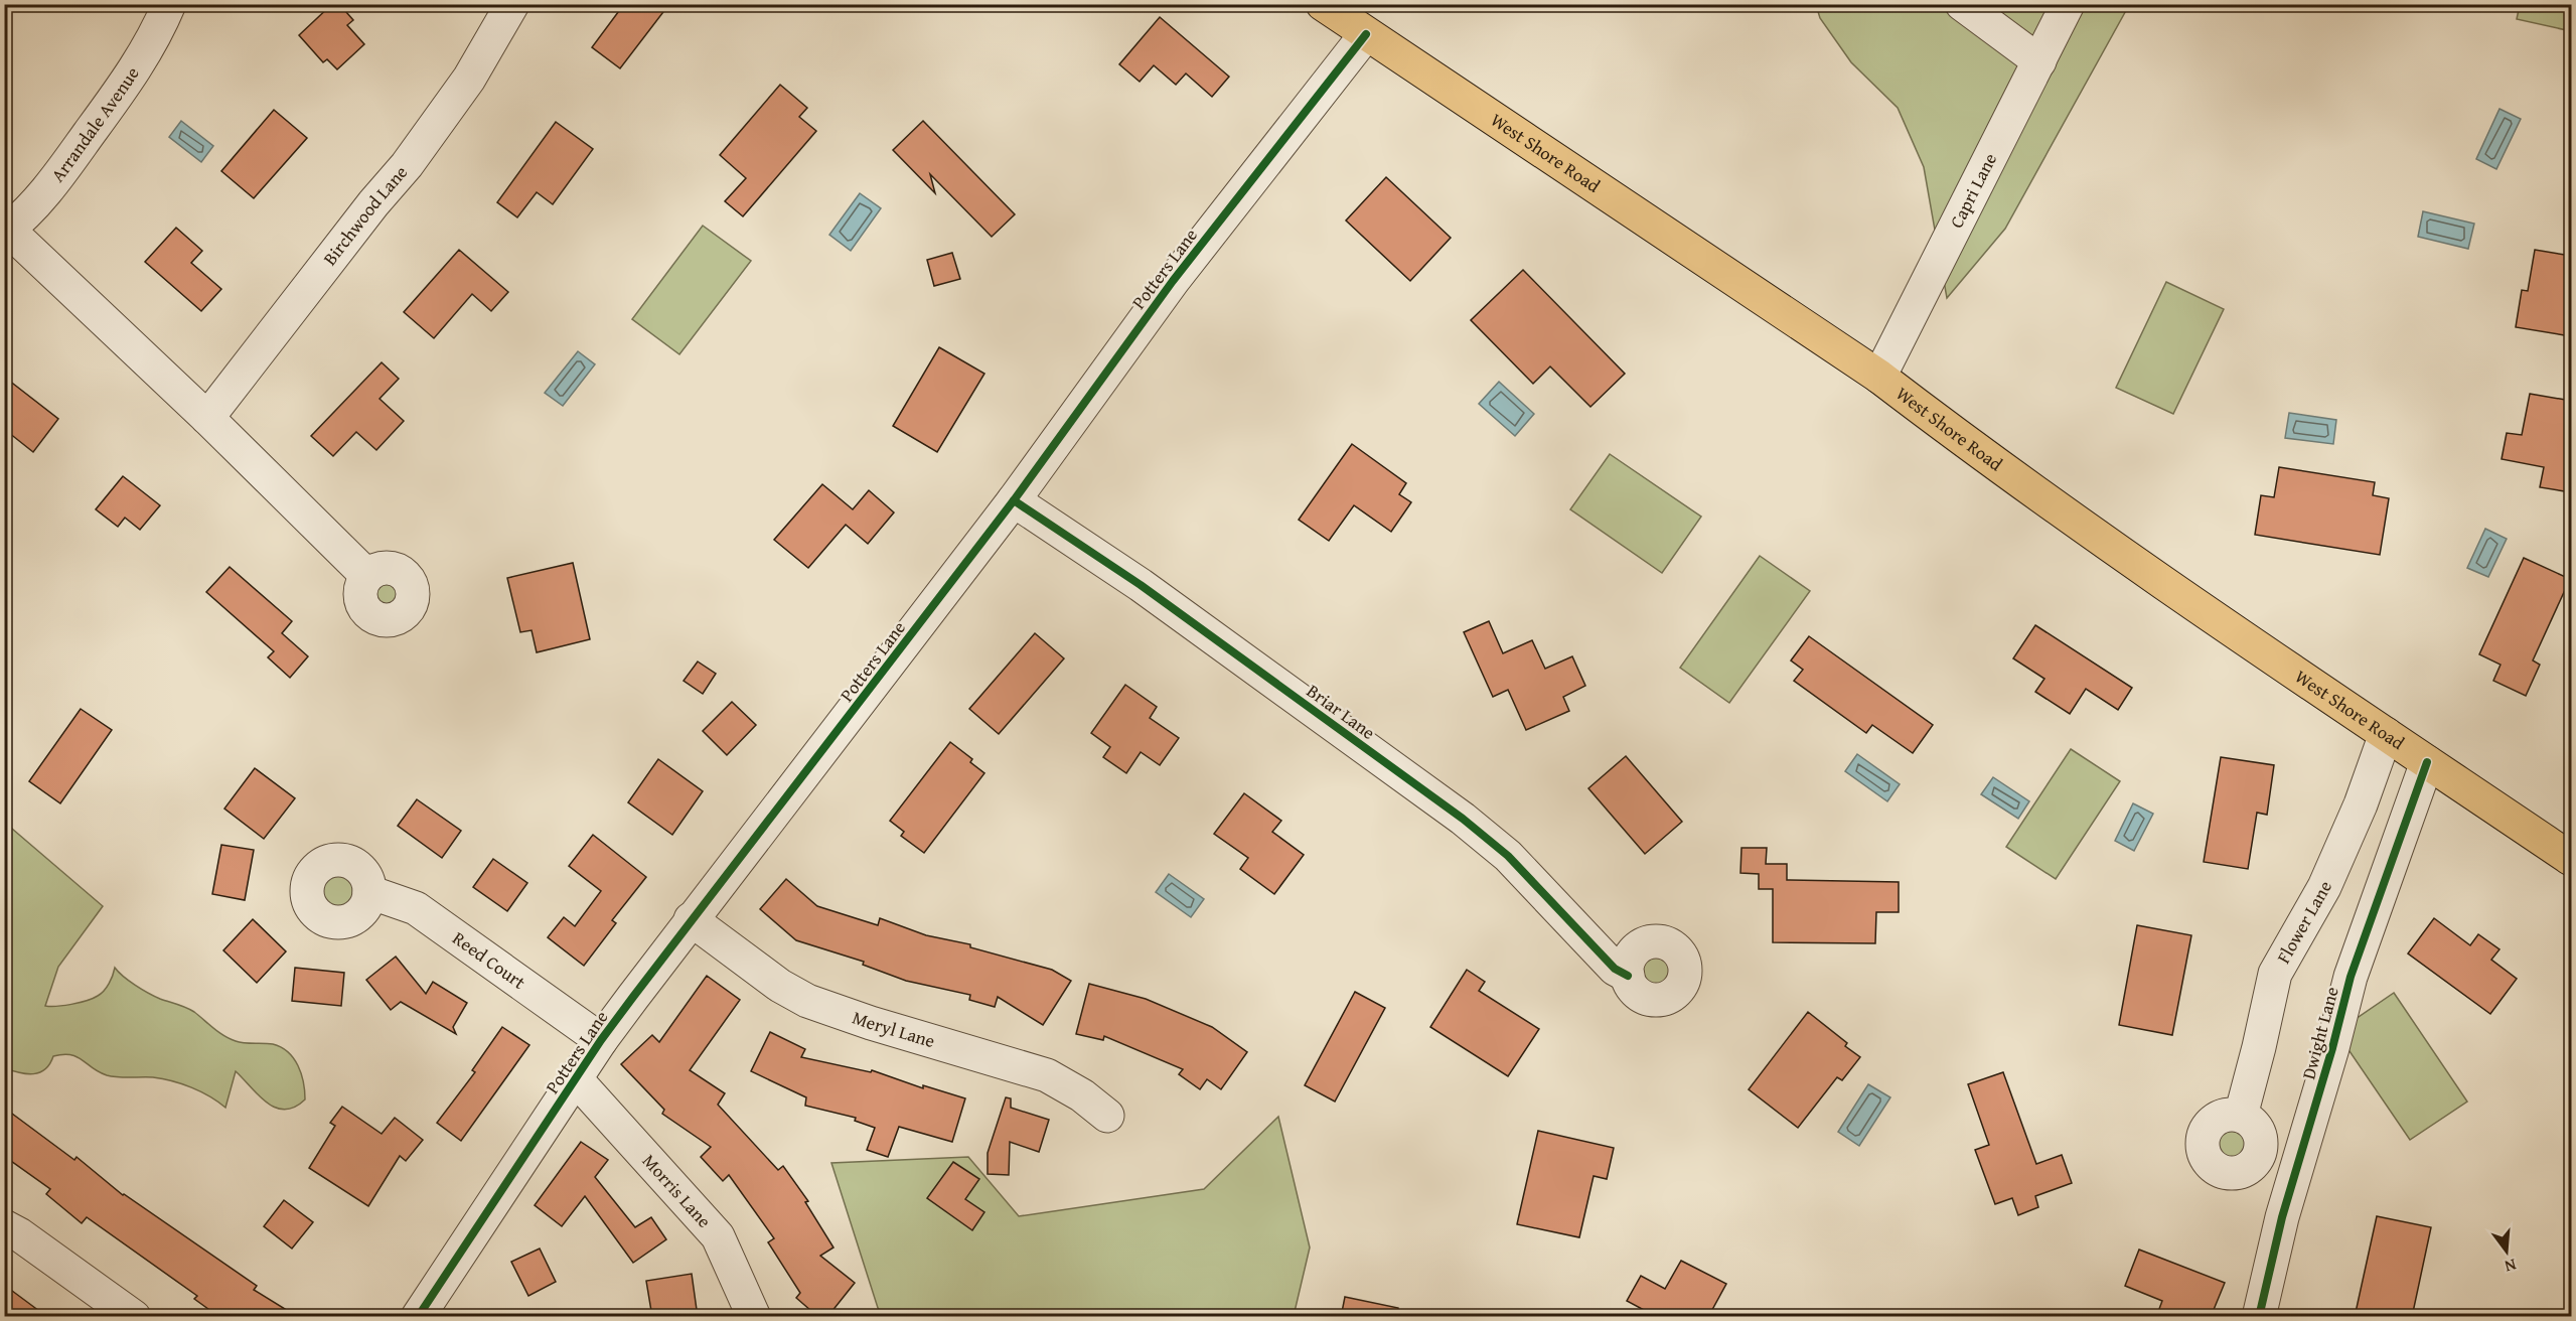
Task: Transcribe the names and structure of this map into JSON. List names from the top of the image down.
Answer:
{
  "streets": {
    "main road": ["West Shore Road"],
    "street": [
      "Arrandale Avenue",
      "Capri Lane",
      "Birchwood Lane",
      "Potters Lane",
      "Briar Lane",
      "Flower Lane",
      "Reed Court",
      "Meryl Lane",
      "Dwight Lane",
      "Morris Lane"
    ]
  },
  "crossings": [
    ["West Shore Road", "Capri Lane"],
    ["West Shore Road", "Potters Lane"],
    ["West Shore Road", "Flower Lane"],
    ["West Shore Road", "Dwight Lane"],
    ["Potters Lane", "Briar Lane"],
    ["Potters Lane", "Reed Court"],
    ["Potters Lane", "Meryl Lane"],
    ["Potters Lane", "Morris Lane"]
  ],
  "north": "bottom"
}
